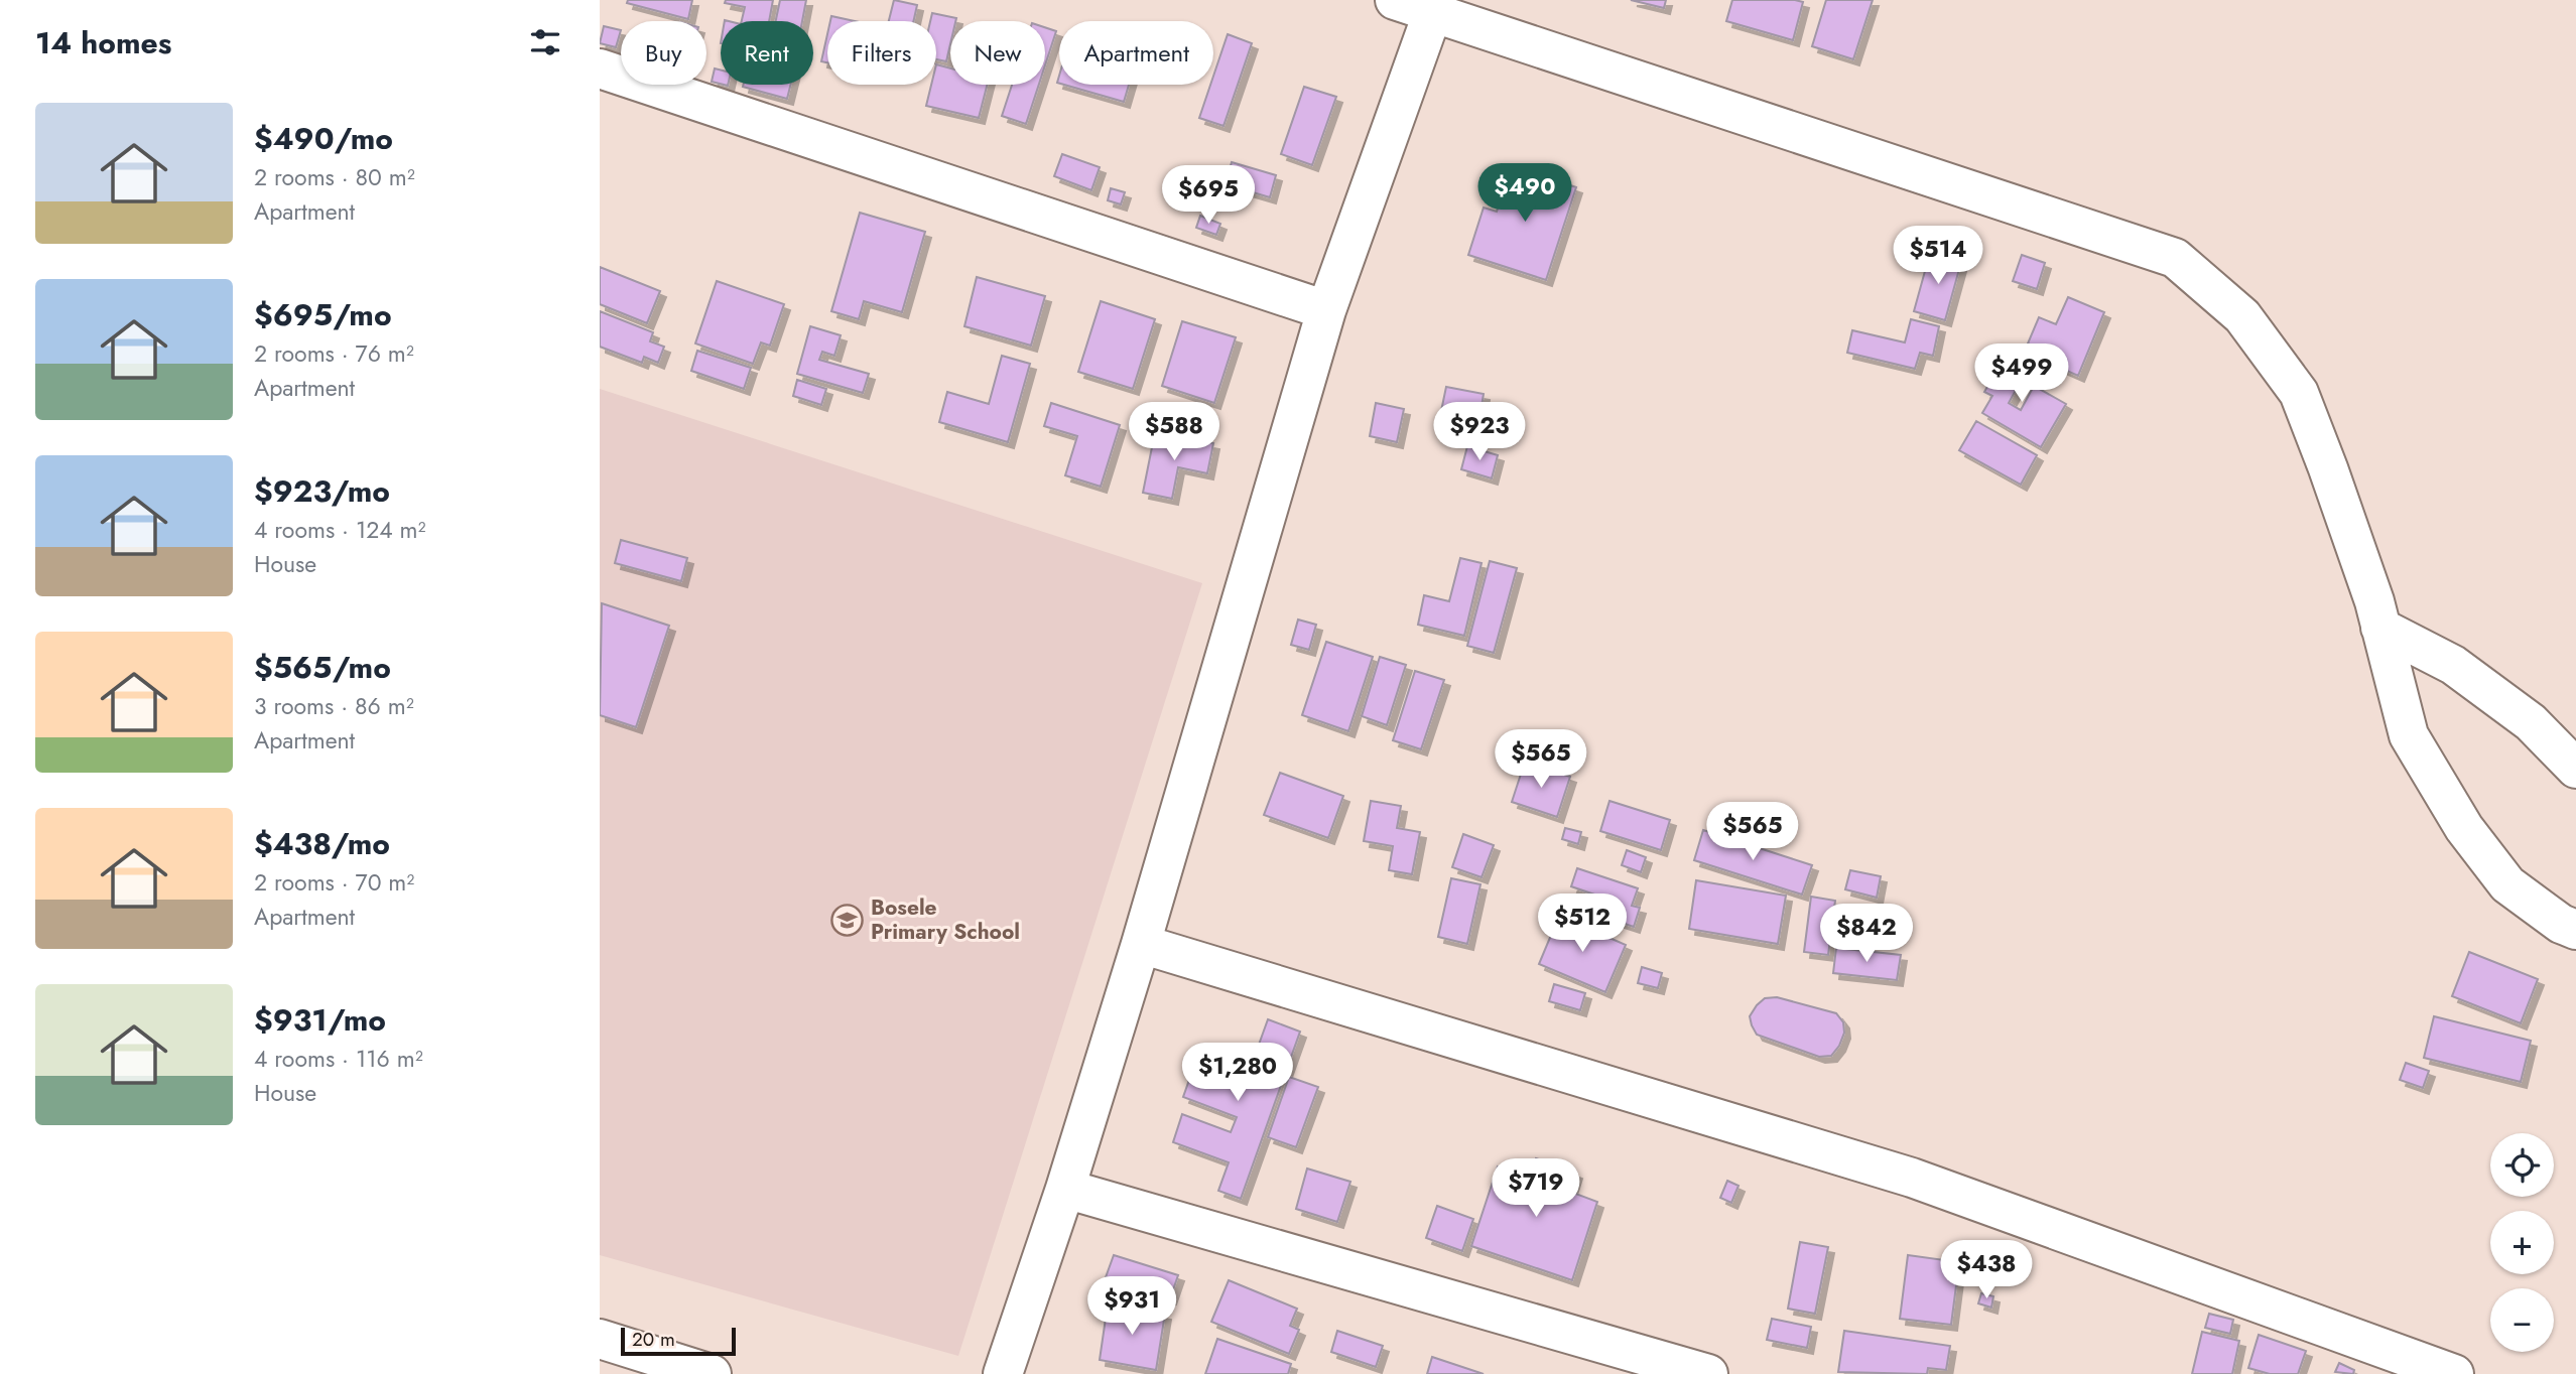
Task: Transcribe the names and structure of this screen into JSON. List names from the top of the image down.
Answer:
{
  "places": {
    "school or university": ["Bosele Primary School"]
  },
  "scale_bar": "20 m",
  "page": {
    "heading": "14 homes",
    "chip": [
      "Buy",
      "Rent",
      "Filters",
      "New",
      "Apartment"
    ],
    "list": [
      {
        "name": "$490/mo",
        "note": "2 rooms · 80 m² · Apartment"
      },
      {
        "name": "$695/mo",
        "note": "2 rooms · 76 m² · Apartment"
      },
      {
        "name": "$923/mo",
        "note": "4 rooms · 124 m² · House"
      },
      {
        "name": "$565/mo",
        "note": "3 rooms · 86 m² · Apartment"
      },
      {
        "name": "$438/mo",
        "note": "2 rooms · 70 m² · Apartment"
      },
      {
        "name": "$931/mo",
        "note": "4 rooms · 116 m² · House"
      }
    ],
    "price": [
      "$490",
      "$695",
      "$514",
      "$499",
      "$588",
      "$923",
      "$565",
      "$565",
      "$512",
      "$842",
      "$1,280",
      "$719",
      "$438",
      "$931"
    ],
    "map_buttons": ["+", "−"],
    "scale": "20 m"
  }
}
